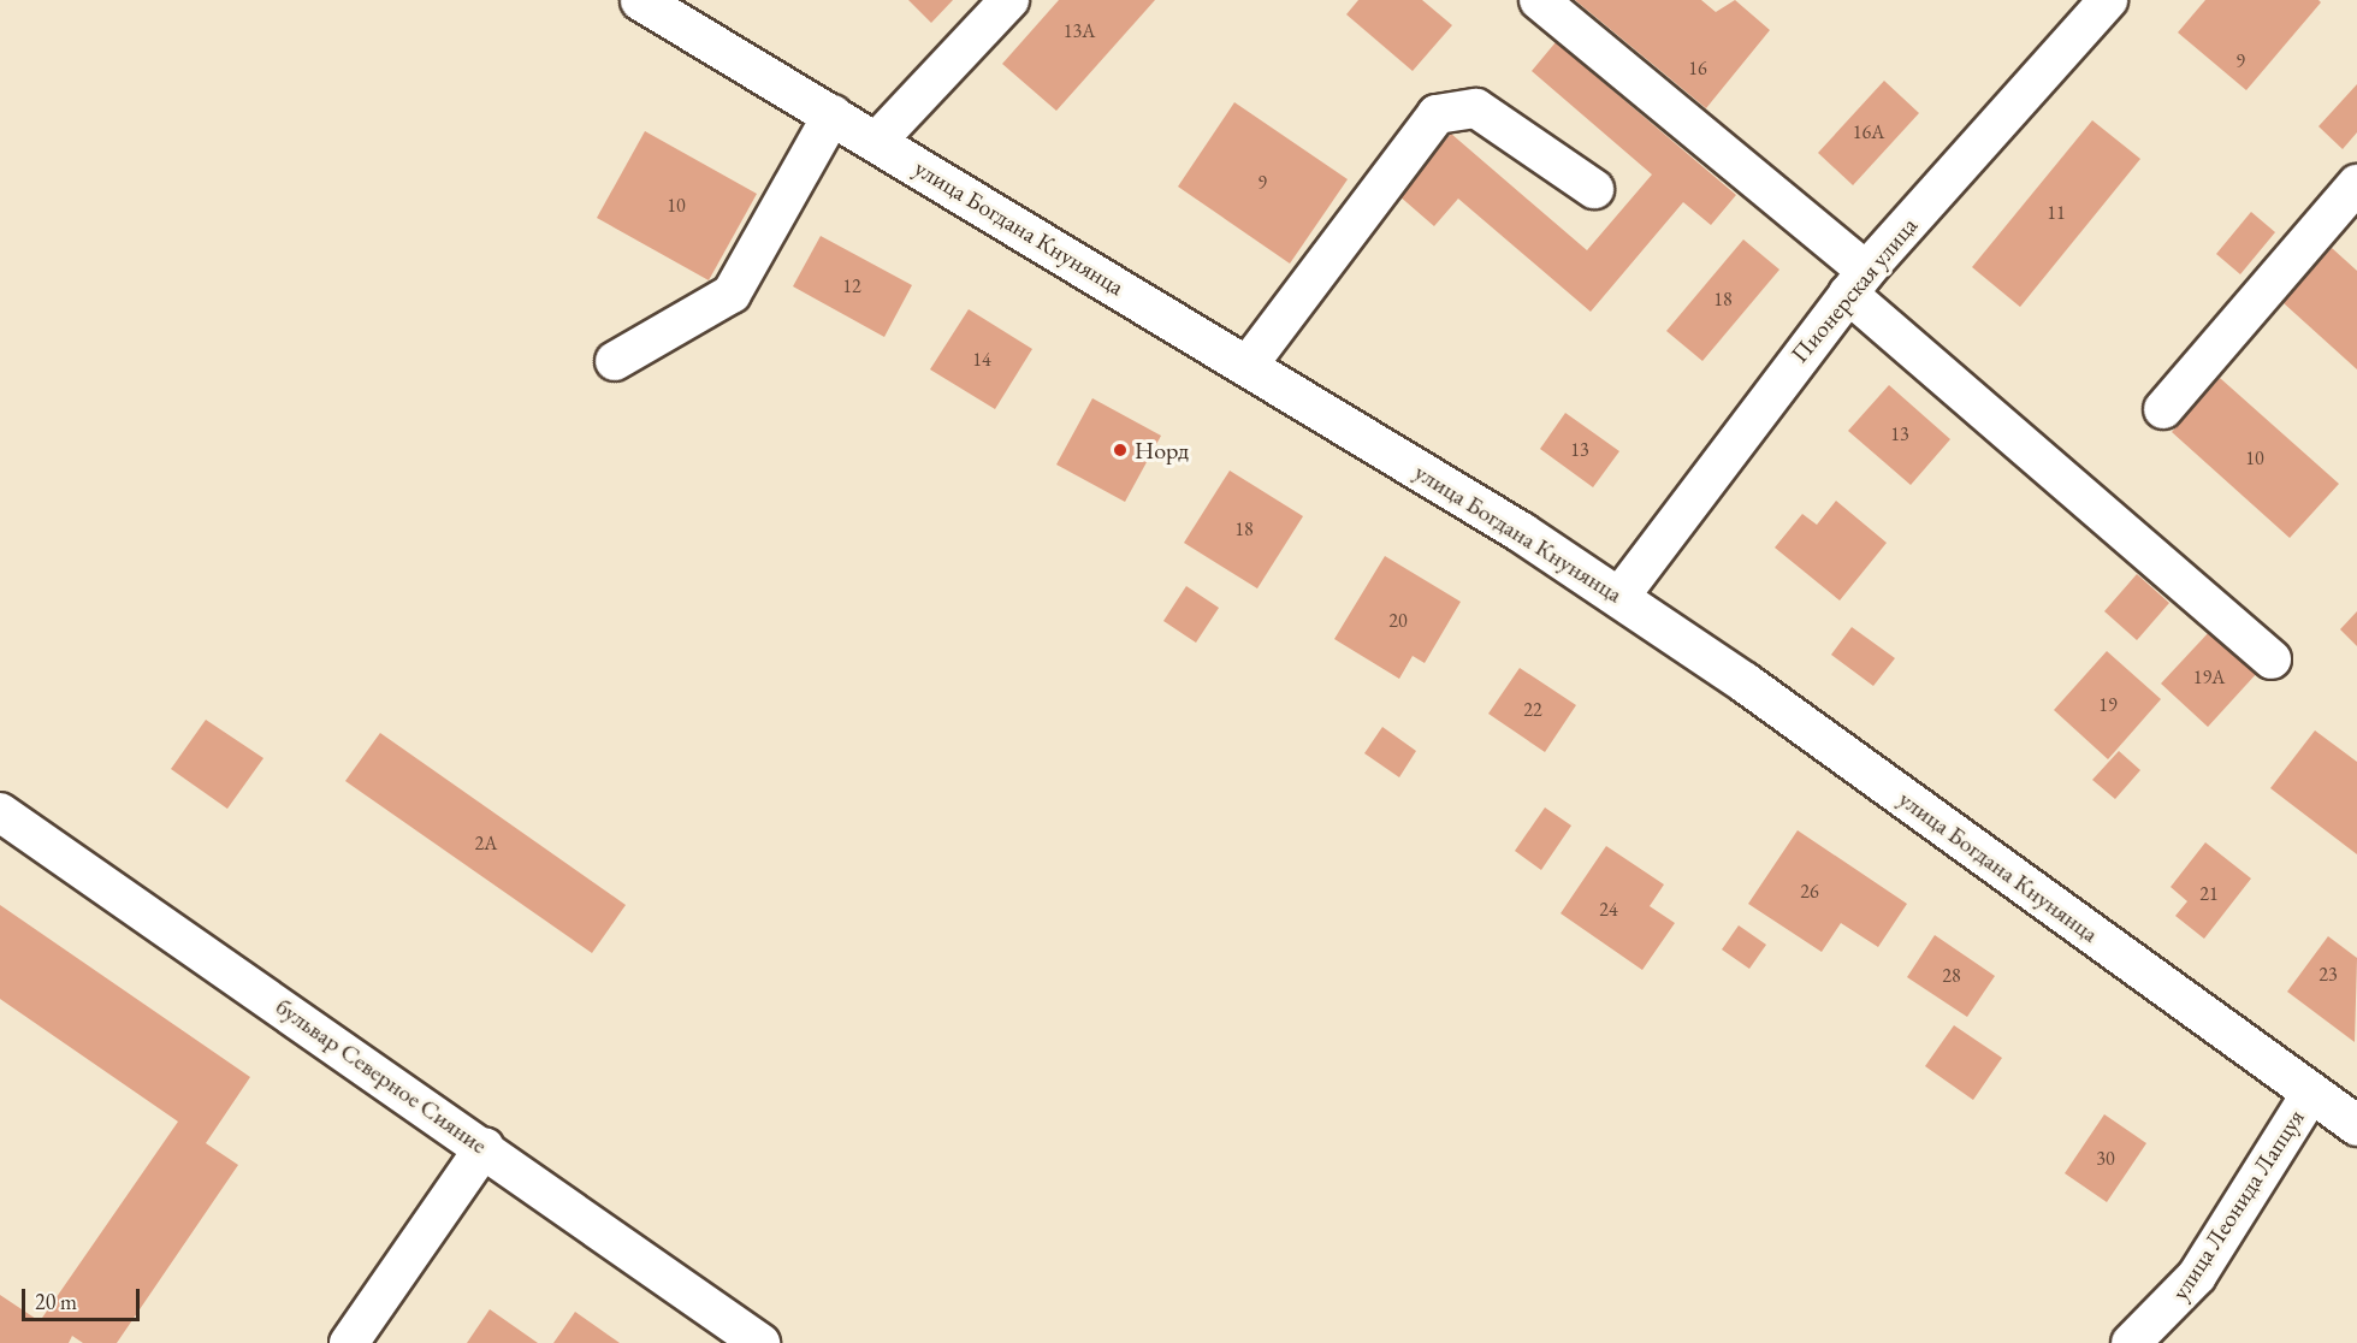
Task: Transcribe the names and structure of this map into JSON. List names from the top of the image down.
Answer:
{
  "streets": {
    "main road": ["улица Богдана Кнунянца"],
    "street": ["Пионерская улица", "бульвар Северное Сияние", "улица Леонида Лапцуя"]
  },
  "crossings": [
    ["улица Богдана Кнунянца", "Пионерская улица"],
    ["улица Богдана Кнунянца", "улица Леонида Лапцуя"]
  ],
  "places": ["Норд"],
  "house_numbers": [
    "13А",
    "9",
    "16",
    "16А",
    "9",
    "10",
    "11",
    "12",
    "18",
    "14",
    "13",
    "13",
    "10",
    "18",
    "20",
    "19А",
    "19",
    "22",
    "2А",
    "26",
    "21",
    "24",
    "23",
    "28",
    "30"
  ],
  "scale_bar": "20 m"
}
